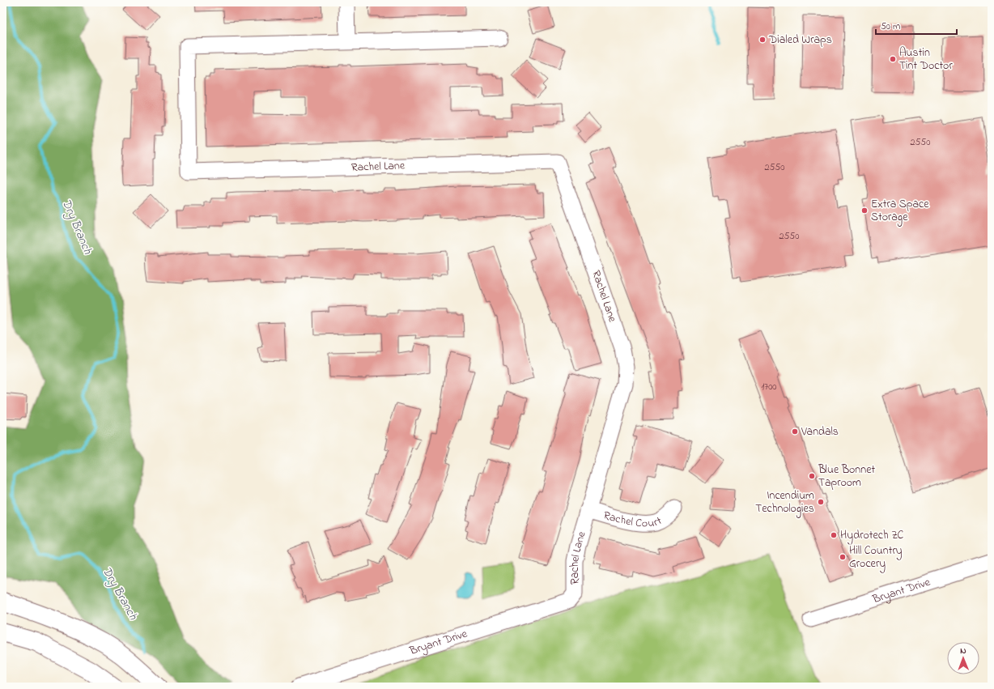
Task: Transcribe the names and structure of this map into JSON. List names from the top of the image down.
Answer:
{
  "streets": {
    "street": ["Rachel Lane", "Rachel Court", "Bryant Drive"]
  },
  "crossings": [
    ["Rachel Lane", "Rachel Court"],
    ["Rachel Lane", "Bryant Drive"]
  ],
  "water": ["Dry Branch"],
  "places": [
    "Dialed Wraps",
    "Austin Tint Doctor",
    "Extra Space Storage",
    "Vandals",
    "Blue Bonnet Taproom",
    "Incendium Technologies",
    "Hydrotech ZC",
    "Hill Country Grocery"
  ],
  "house_numbers": [
    "2550",
    "2550",
    "2550",
    "1700"
  ],
  "scale_bar": "50 m",
  "north": "top"
}
